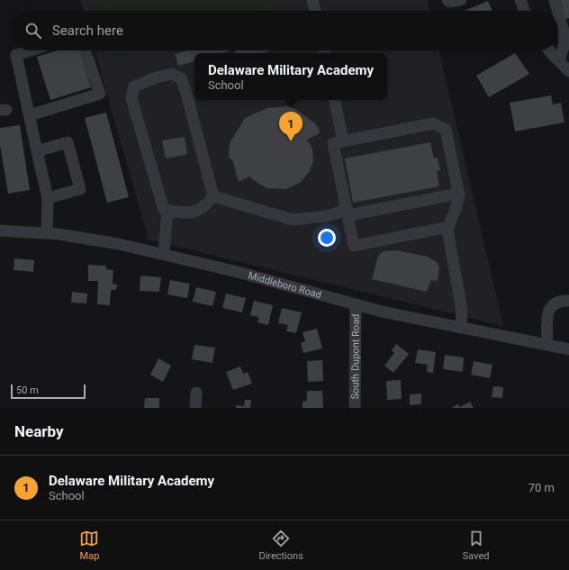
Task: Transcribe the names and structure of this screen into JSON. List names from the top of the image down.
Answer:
{
  "streets": {
    "street": ["Middleboro Road", "South Dupont Road"]
  },
  "crossings": [
    ["Middleboro Road", "South Dupont Road"]
  ],
  "scale_bar": "50 m",
  "page": {
    "search": "Search here",
    "popup": ["Delaware Military Academy", "School"],
    "pins": "1",
    "scale": "50 m",
    "heading": "Nearby",
    "list": [
      {
        "mark": "1",
        "name": "Delaware Military Academy",
        "note": "School",
        "value": "70 m"
      }
    ],
    "nav": ["Map", "Directions", "Saved"]
  }
}
